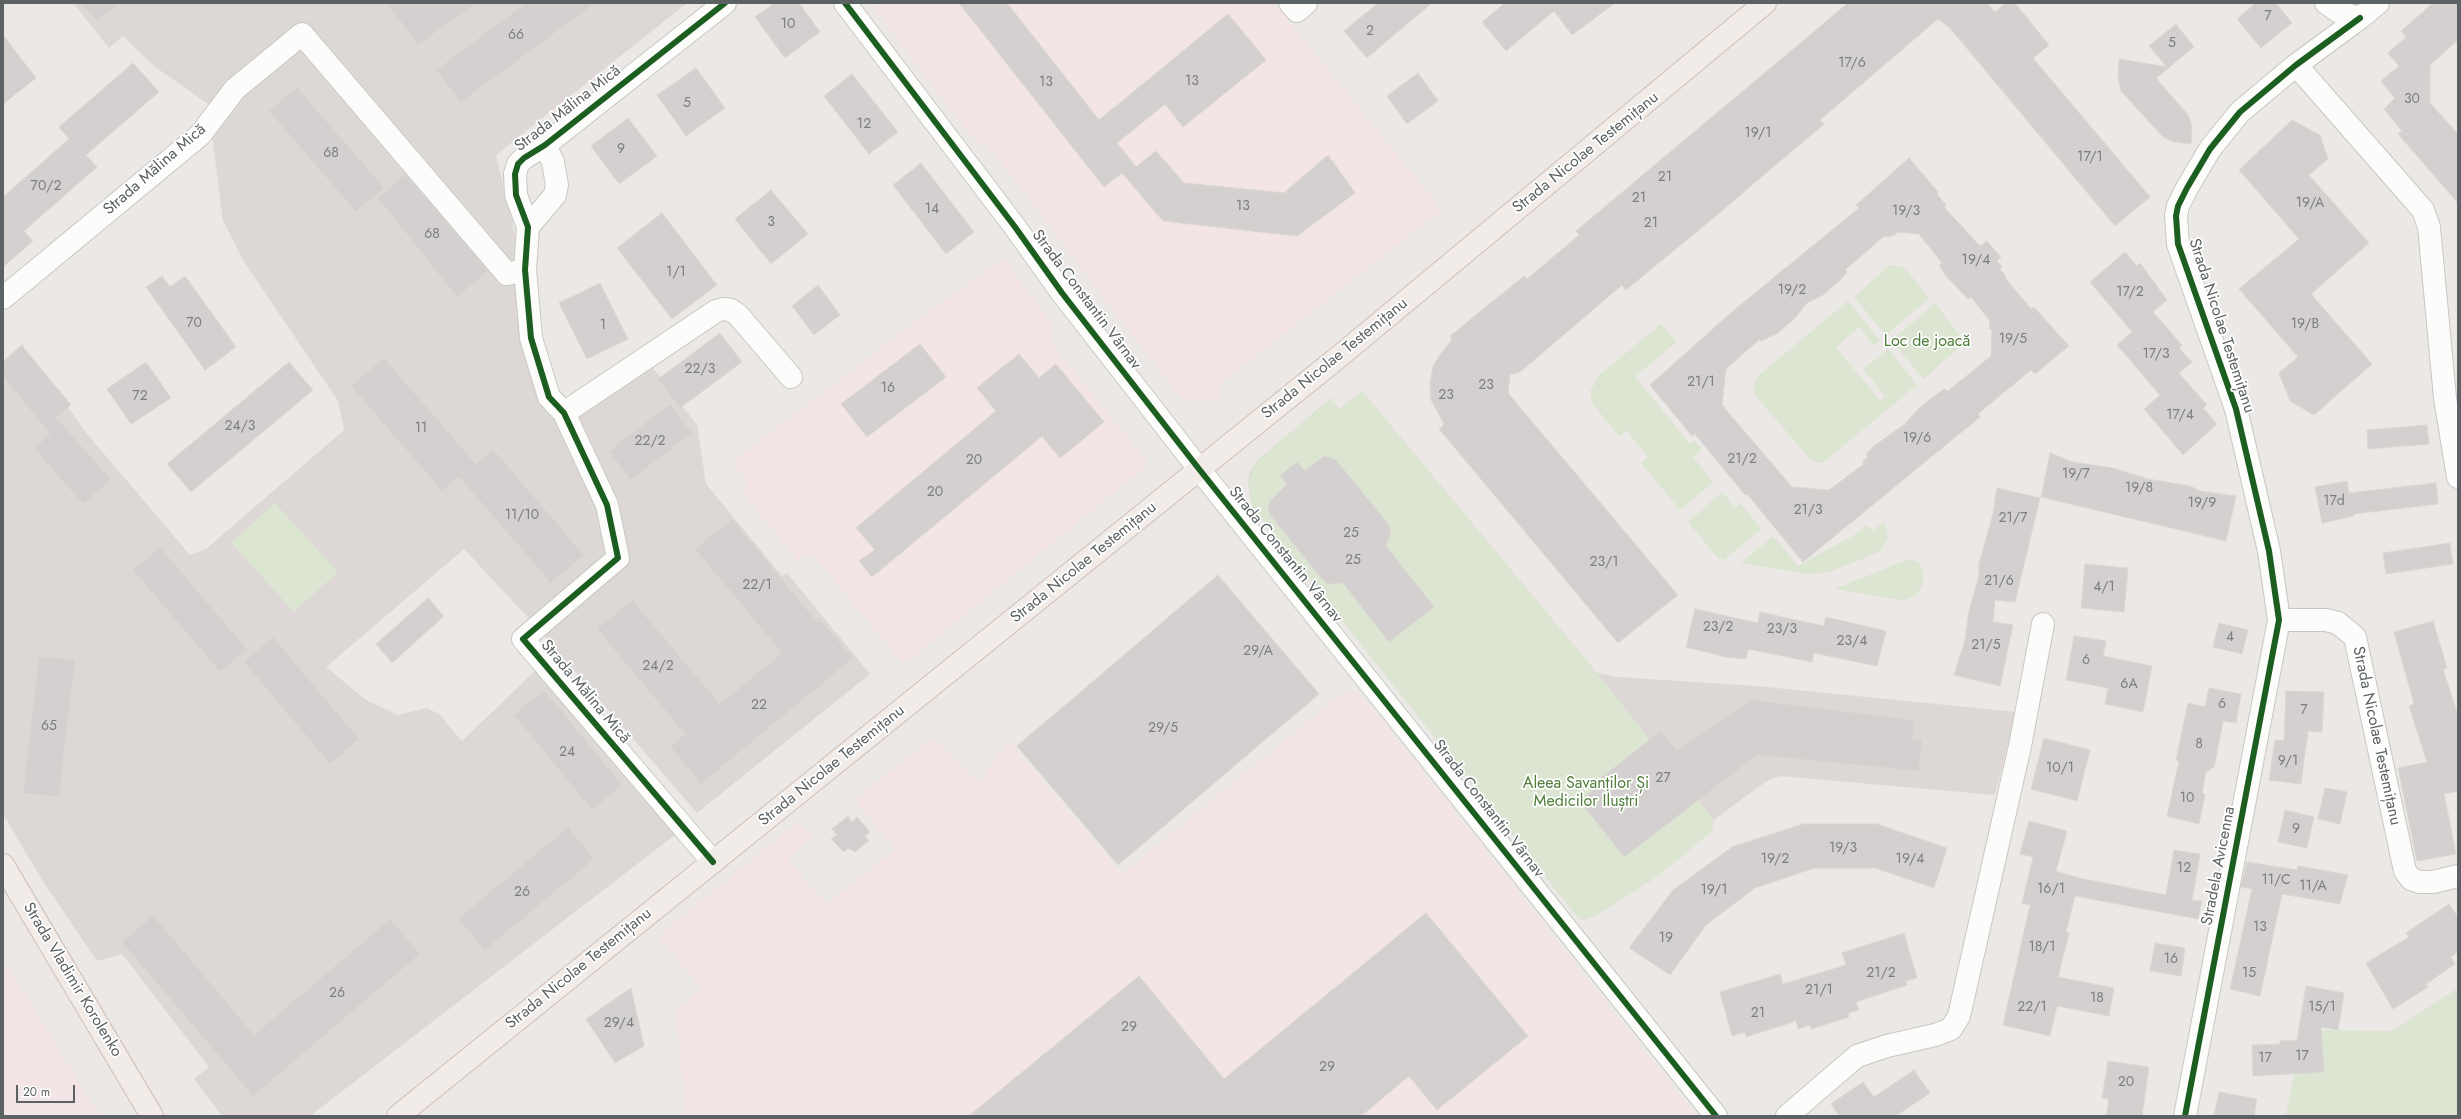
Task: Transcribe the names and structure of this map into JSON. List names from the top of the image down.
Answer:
{
  "streets": {
    "main road": ["Strada Nicolae Testemițanu", "Strada Vladimir Korolenko"],
    "street": ["Strada Mălina Mică", "Strada Constantin Vârnav", "Stradela Avicenna"]
  },
  "crossings": [
    ["Strada Mălina Mică", "Strada Nicolae Testemițanu"],
    ["Strada Nicolae Testemițanu", "Strada Constantin Vârnav"],
    ["Strada Nicolae Testemițanu", "Stradela Avicenna"]
  ],
  "parks": ["Loc de joacă", "Aleea Savanților Și Medicilor Iluștri"],
  "house_numbers": [
    "7",
    "10",
    "2",
    "66",
    "5",
    "17/6",
    "13",
    "13",
    "30",
    "5",
    "12",
    "19/1",
    "9",
    "68",
    "17/1",
    "21",
    "70/2",
    "21",
    "19/A",
    "13",
    "14",
    "19/3",
    "3",
    "21",
    "68",
    "19/4",
    "1/1",
    "19/2",
    "17/2",
    "70",
    "19/B",
    "1",
    "19/5",
    "17/3",
    "22/3",
    "21/1",
    "23",
    "16",
    "23",
    "72",
    "17/4",
    "24/3",
    "11",
    "19/6",
    "22/2",
    "21/2",
    "20",
    "19/7",
    "19/8",
    "20",
    "17d",
    "19/9",
    "21/3",
    "11/10",
    "21/7",
    "25",
    "25",
    "23/1",
    "21/6",
    "22/1",
    "4/1",
    "23/2",
    "23/3",
    "4",
    "23/4",
    "21/5",
    "29/A",
    "6",
    "24/2",
    "6A",
    "6",
    "22",
    "7",
    "65",
    "29/5",
    "8",
    "24",
    "9/1",
    "10/1",
    "27",
    "10",
    "9",
    "19/3",
    "19/2",
    "19/4",
    "12",
    "11/C",
    "11/A",
    "16/1",
    "19/1",
    "26",
    "13",
    "19",
    "18/1",
    "16",
    "21/2",
    "15",
    "21/1",
    "26",
    "18",
    "22/1",
    "15/1",
    "21",
    "29/4",
    "29",
    "17",
    "17",
    "29",
    "20"
  ],
  "scale_bar": "20 m"
}
